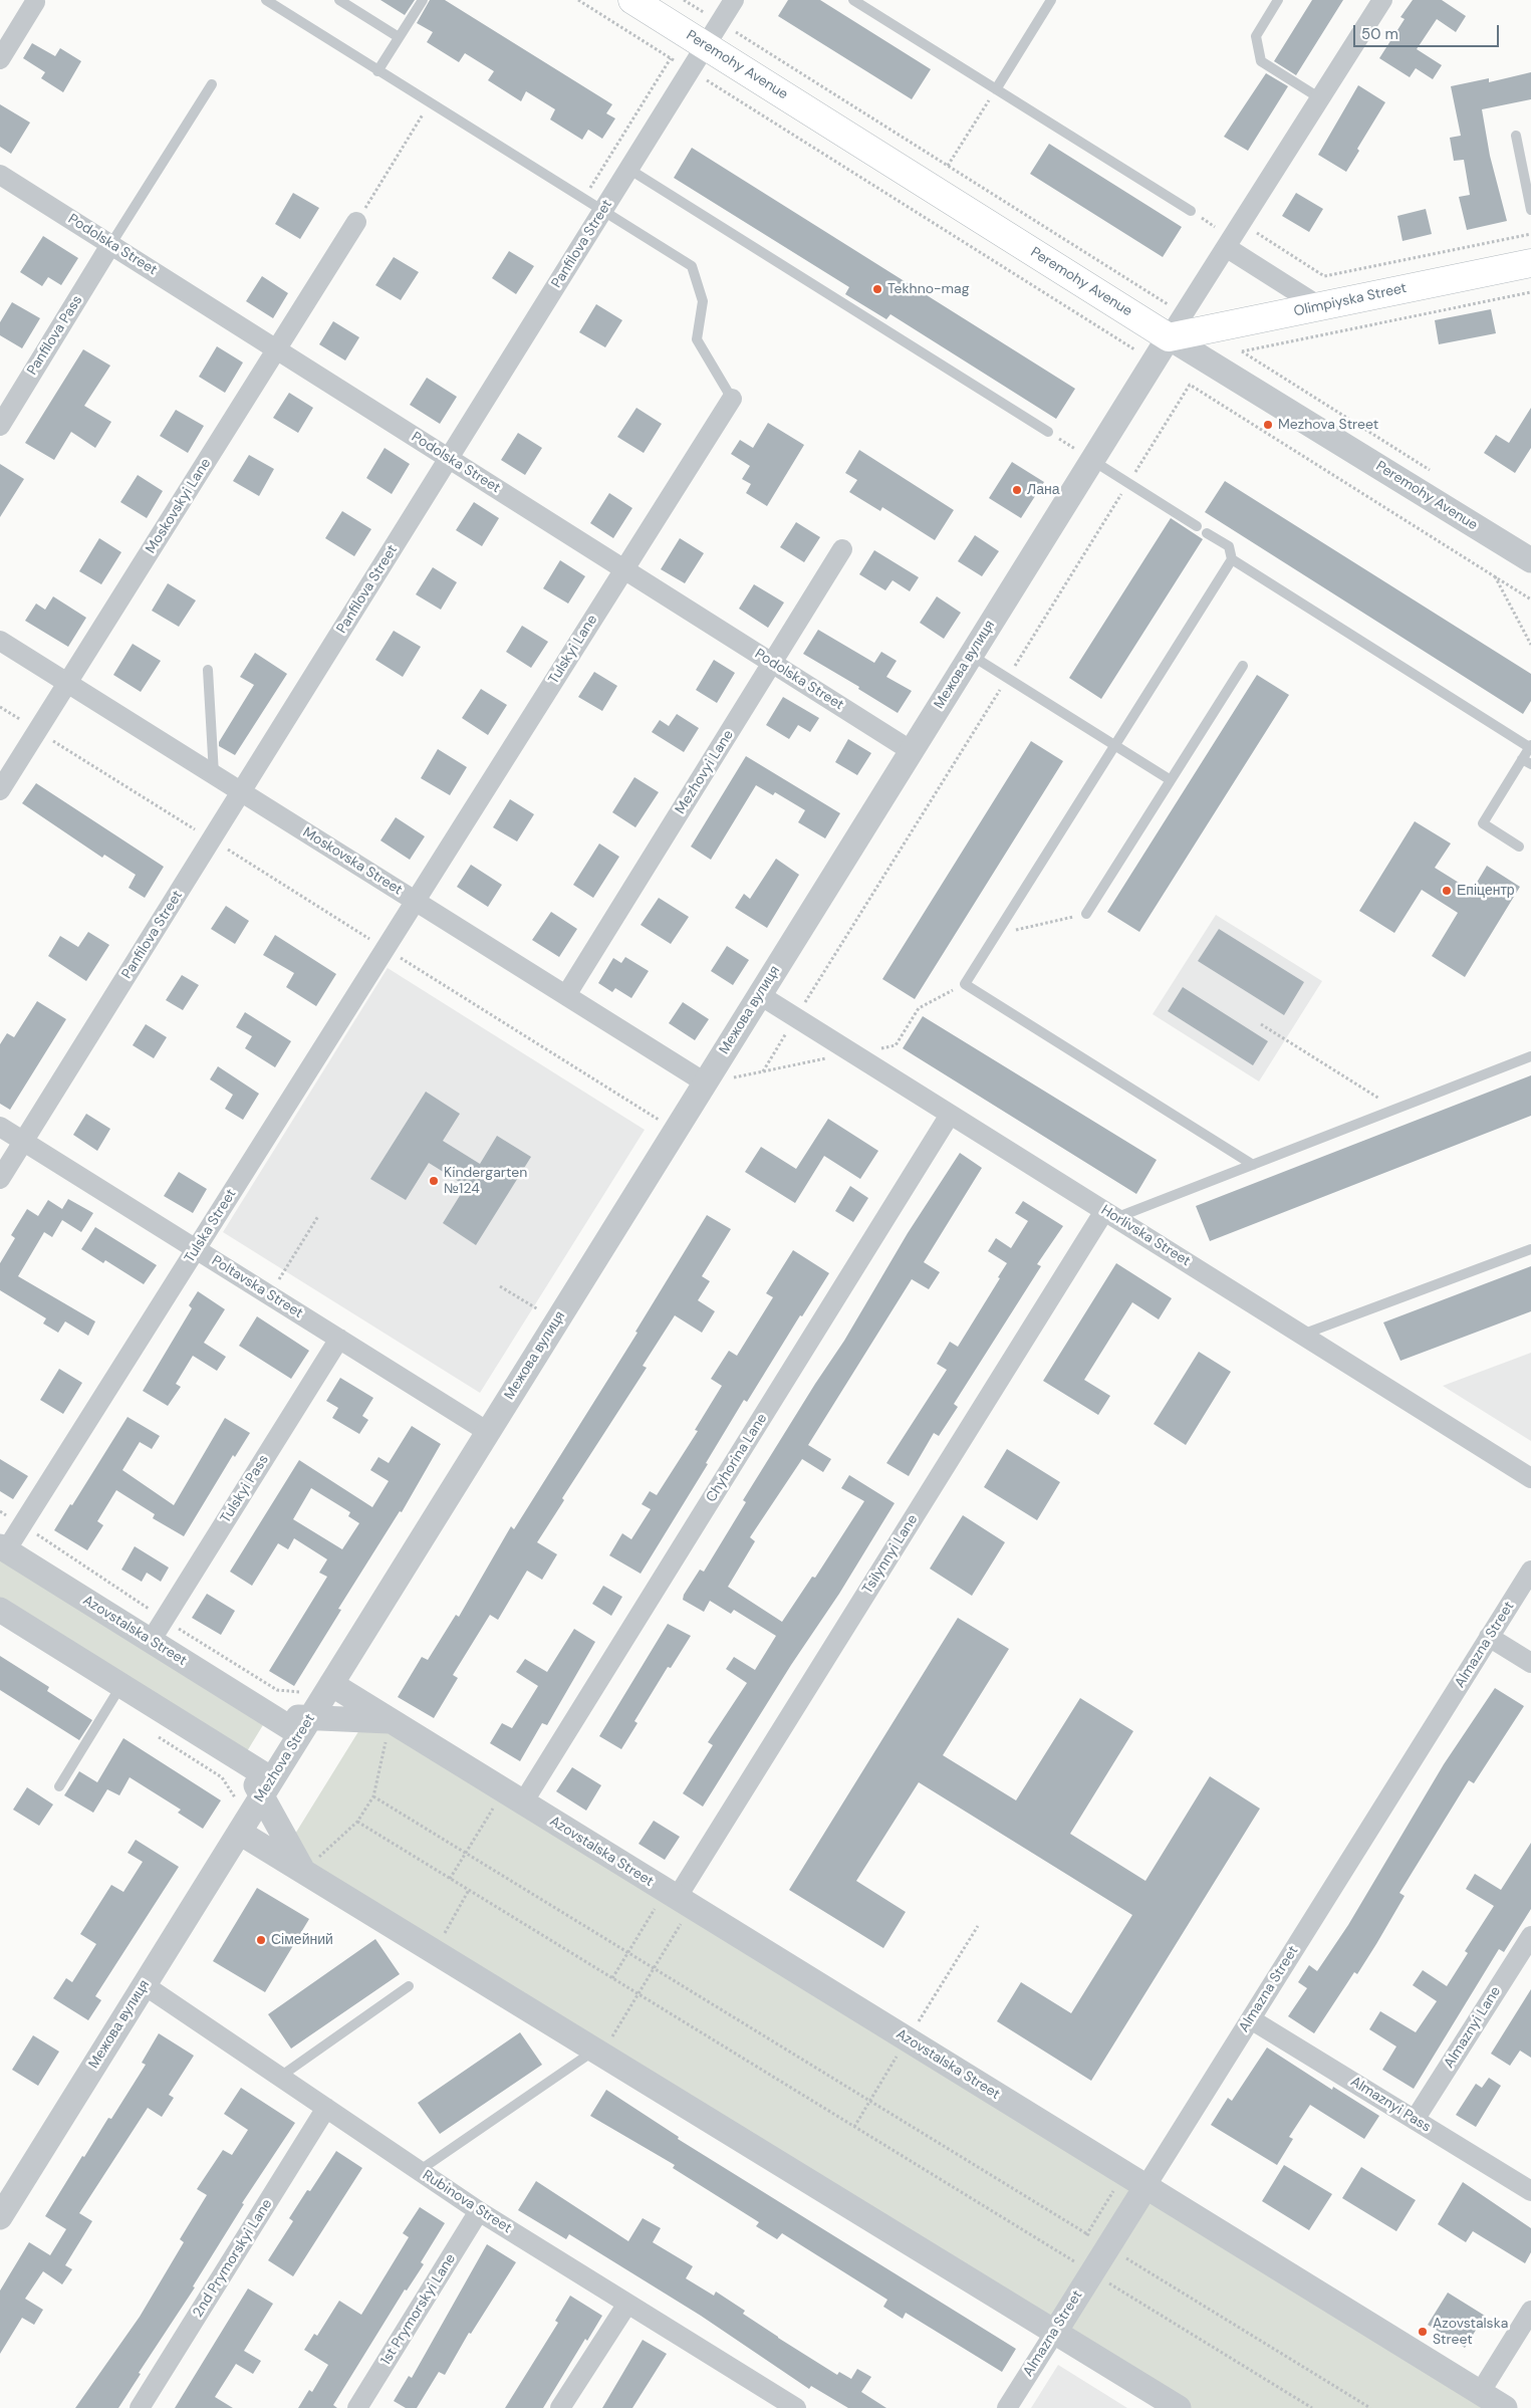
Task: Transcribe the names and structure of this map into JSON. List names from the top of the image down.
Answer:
{
  "streets": {
    "main road": ["Peremohy Avenue", "Olimpiyska Street"],
    "street": [
      "Panfilova Street",
      "Podolska Street",
      "Panfilova Pass",
      "Moskovskyi Lane",
      "Tulskyi Lane",
      "Межова вулиця",
      "Mezhovyi Lane",
      "Moskovska Street",
      "Tulska Street",
      "Horlivska Street",
      "Poltavska Street",
      "Chyhorina Lane",
      "Tulskyi Pass",
      "Tsilynnyi Lane",
      "Azovstalska Street",
      "Almazna Street",
      "Mezhova Street",
      "Almaznyi Lane",
      "Almaznyi Pass",
      "Rubinova Street",
      "2nd Prymorskyi Lane",
      "1st Prymorskyi Lane"
    ]
  },
  "crossings": [
    ["Peremohy Avenue", "Panfilova Street"],
    ["Peremohy Avenue", "Olimpiyska Street"],
    ["Peremohy Avenue", "Межова вулиця"],
    ["Panfilova Street", "Podolska Street"],
    ["Panfilova Street", "Moskovska Street"],
    ["Panfilova Street", "Poltavska Street"],
    ["Podolska Street", "Panfilova Pass"],
    ["Podolska Street", "Moskovskyi Lane"],
    ["Podolska Street", "Tulskyi Lane"],
    ["Podolska Street", "Межова вулиця"],
    ["Podolska Street", "Mezhovyi Lane"],
    ["Olimpiyska Street", "Межова вулиця"],
    ["Moskovskyi Lane", "Moskovska Street"],
    ["Tulskyi Lane", "Moskovska Street"],
    ["Tulskyi Lane", "Tulska Street"],
    ["Межова вулиця", "Moskovska Street"],
    ["Межова вулиця", "Horlivska Street"],
    ["Межова вулиця", "Poltavska Street"],
    ["Межова вулиця", "Azovstalska Street"],
    ["Межова вулиця", "Mezhova Street"],
    ["Межова вулиця", "Rubinova Street"],
    ["Mezhovyi Lane", "Moskovska Street"],
    ["Moskovska Street", "Tulska Street"],
    ["Tulska Street", "Poltavska Street"],
    ["Tulska Street", "Azovstalska Street"],
    ["Horlivska Street", "Chyhorina Lane"],
    ["Horlivska Street", "Tsilynnyi Lane"],
    ["Poltavska Street", "Tulskyi Pass"],
    ["Chyhorina Lane", "Azovstalska Street"],
    ["Tulskyi Pass", "Azovstalska Street"],
    ["Tsilynnyi Lane", "Azovstalska Street"],
    ["Azovstalska Street", "Almazna Street"],
    ["Azovstalska Street", "Mezhova Street"],
    ["Almazna Street", "Almaznyi Pass"],
    ["Almaznyi Lane", "Almaznyi Pass"],
    ["Rubinova Street", "2nd Prymorskyi Lane"],
    ["Rubinova Street", "1st Prymorskyi Lane"]
  ],
  "places": [
    "Tekhno-mag",
    "Mezhova Street",
    "Лана",
    "Епіцентр",
    "Kindergarten №124",
    "Сімейний",
    "Azovstalska Street"
  ],
  "scale_bar": "50 m"
}
